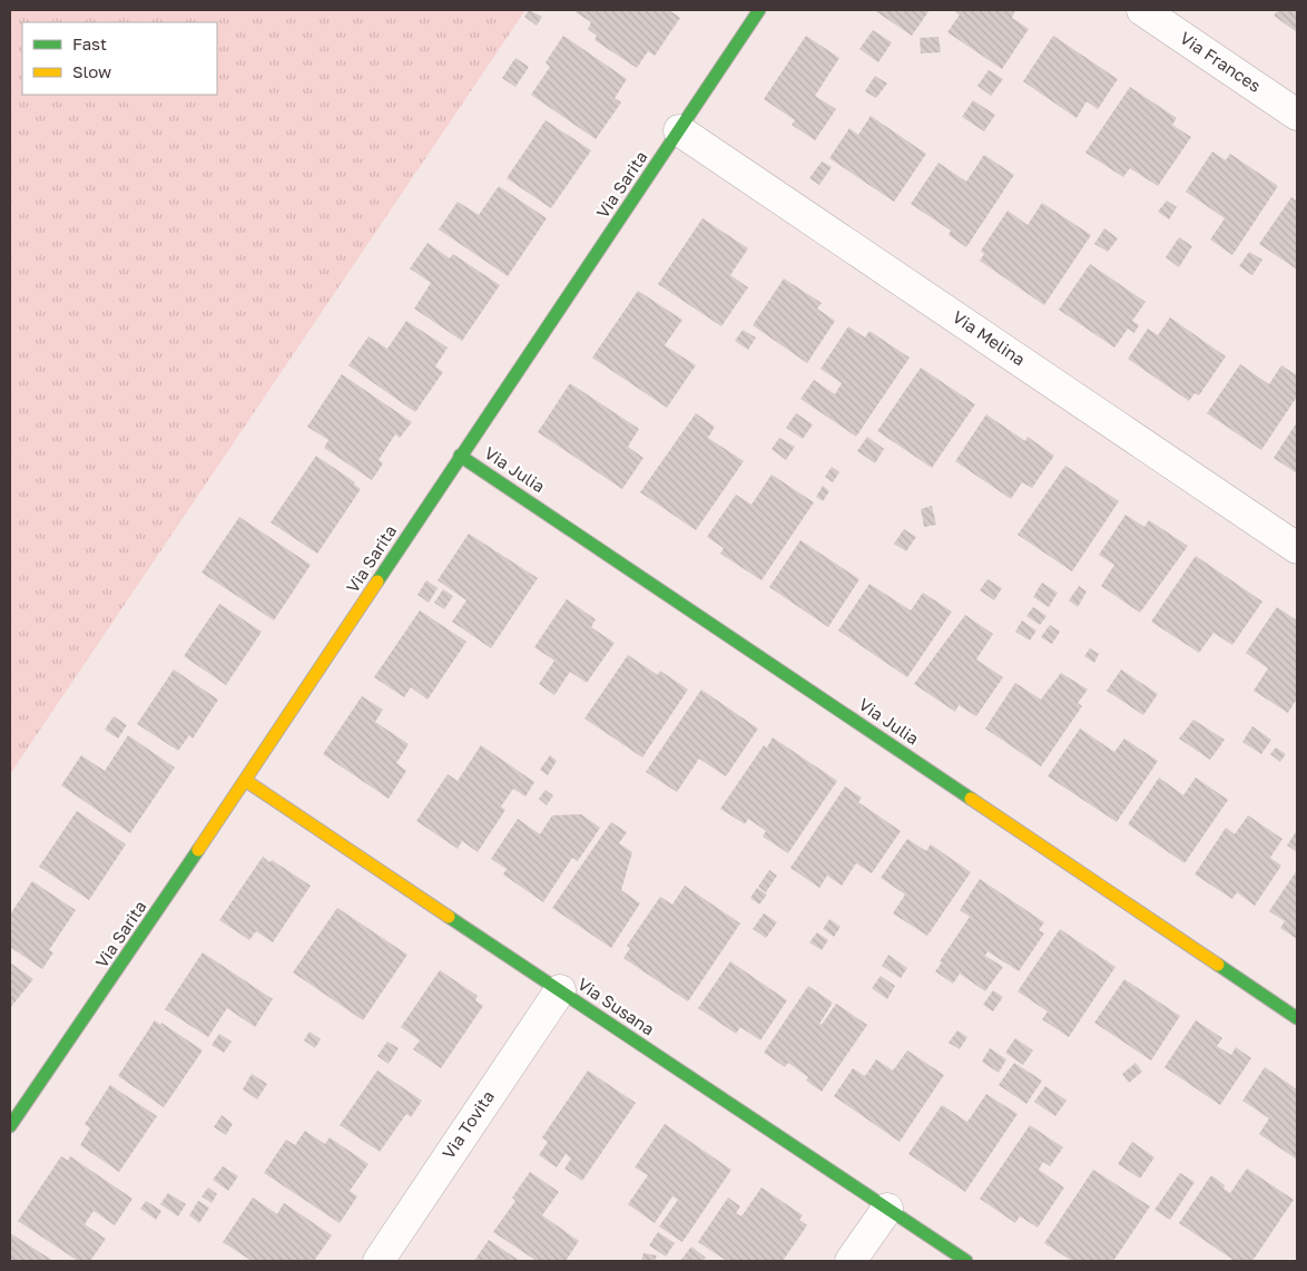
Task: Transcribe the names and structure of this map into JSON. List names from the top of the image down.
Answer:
{
  "streets": {
    "street": [
      "Via Frances",
      "Via Sarita",
      "Via Melina",
      "Via Julia",
      "Via Susana",
      "Via Tovita"
    ]
  },
  "crossings": [
    ["Via Sarita", "Via Melina"],
    ["Via Sarita", "Via Julia"],
    ["Via Sarita", "Via Susana"],
    ["Via Susana", "Via Tovita"]
  ],
  "legend": ["Fast", "Slow"]
}
